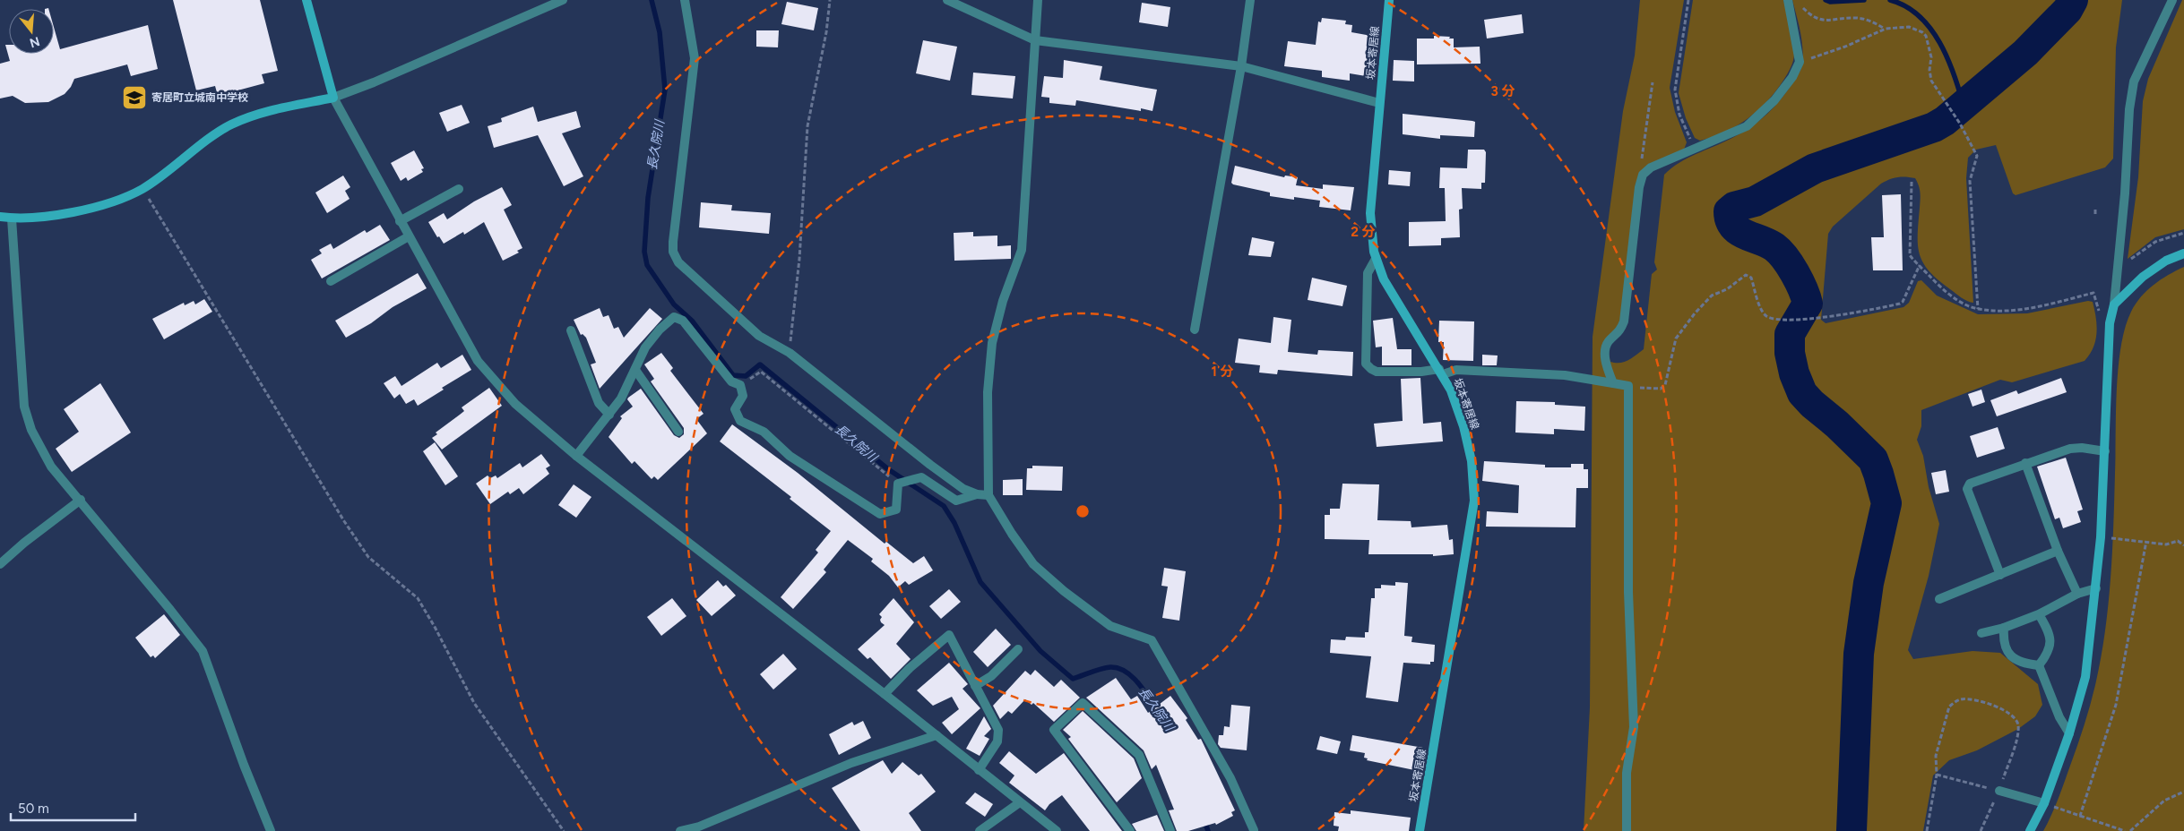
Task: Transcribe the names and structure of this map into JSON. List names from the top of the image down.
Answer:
{
  "streets": {
    "street": ["坂本寄居線"]
  },
  "water": ["長久院川"],
  "places": {
    "school or university": ["寄居町立城南中学校"]
  },
  "scale_bar": "50 m",
  "north": "bottom",
  "rings": ["3 分", "2 分", "1 分"]
}
